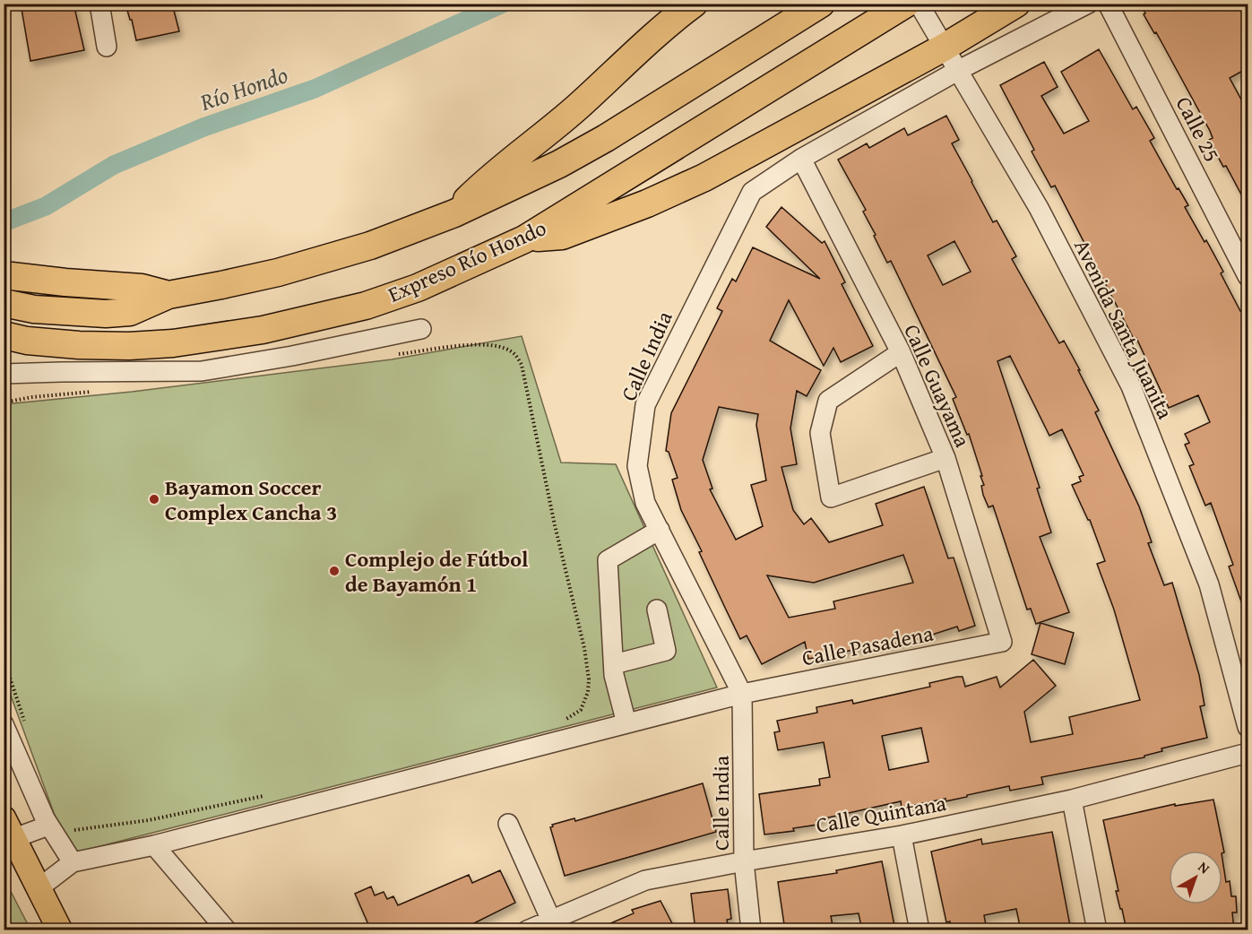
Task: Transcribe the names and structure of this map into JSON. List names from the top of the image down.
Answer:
{
  "streets": {
    "highway": ["Expreso Río Hondo"],
    "street": [
      "Calle 25",
      "Avenida Santa Juanita",
      "Calle India",
      "Calle Guayama",
      "Calle Pasadena",
      "Calle Quintana"
    ]
  },
  "crossings": [
    ["Avenida Santa Juanita", "Calle India"],
    ["Calle India", "Calle Guayama"],
    ["Calle India", "Calle Pasadena"],
    ["Calle India", "Calle Quintana"],
    ["Calle Guayama", "Calle Pasadena"]
  ],
  "water": ["Río Hondo"],
  "places": ["Bayamon Soccer Complex Cancha 3", "Complejo de Fútbol de Bayamón 1"],
  "north": "top right"
}
